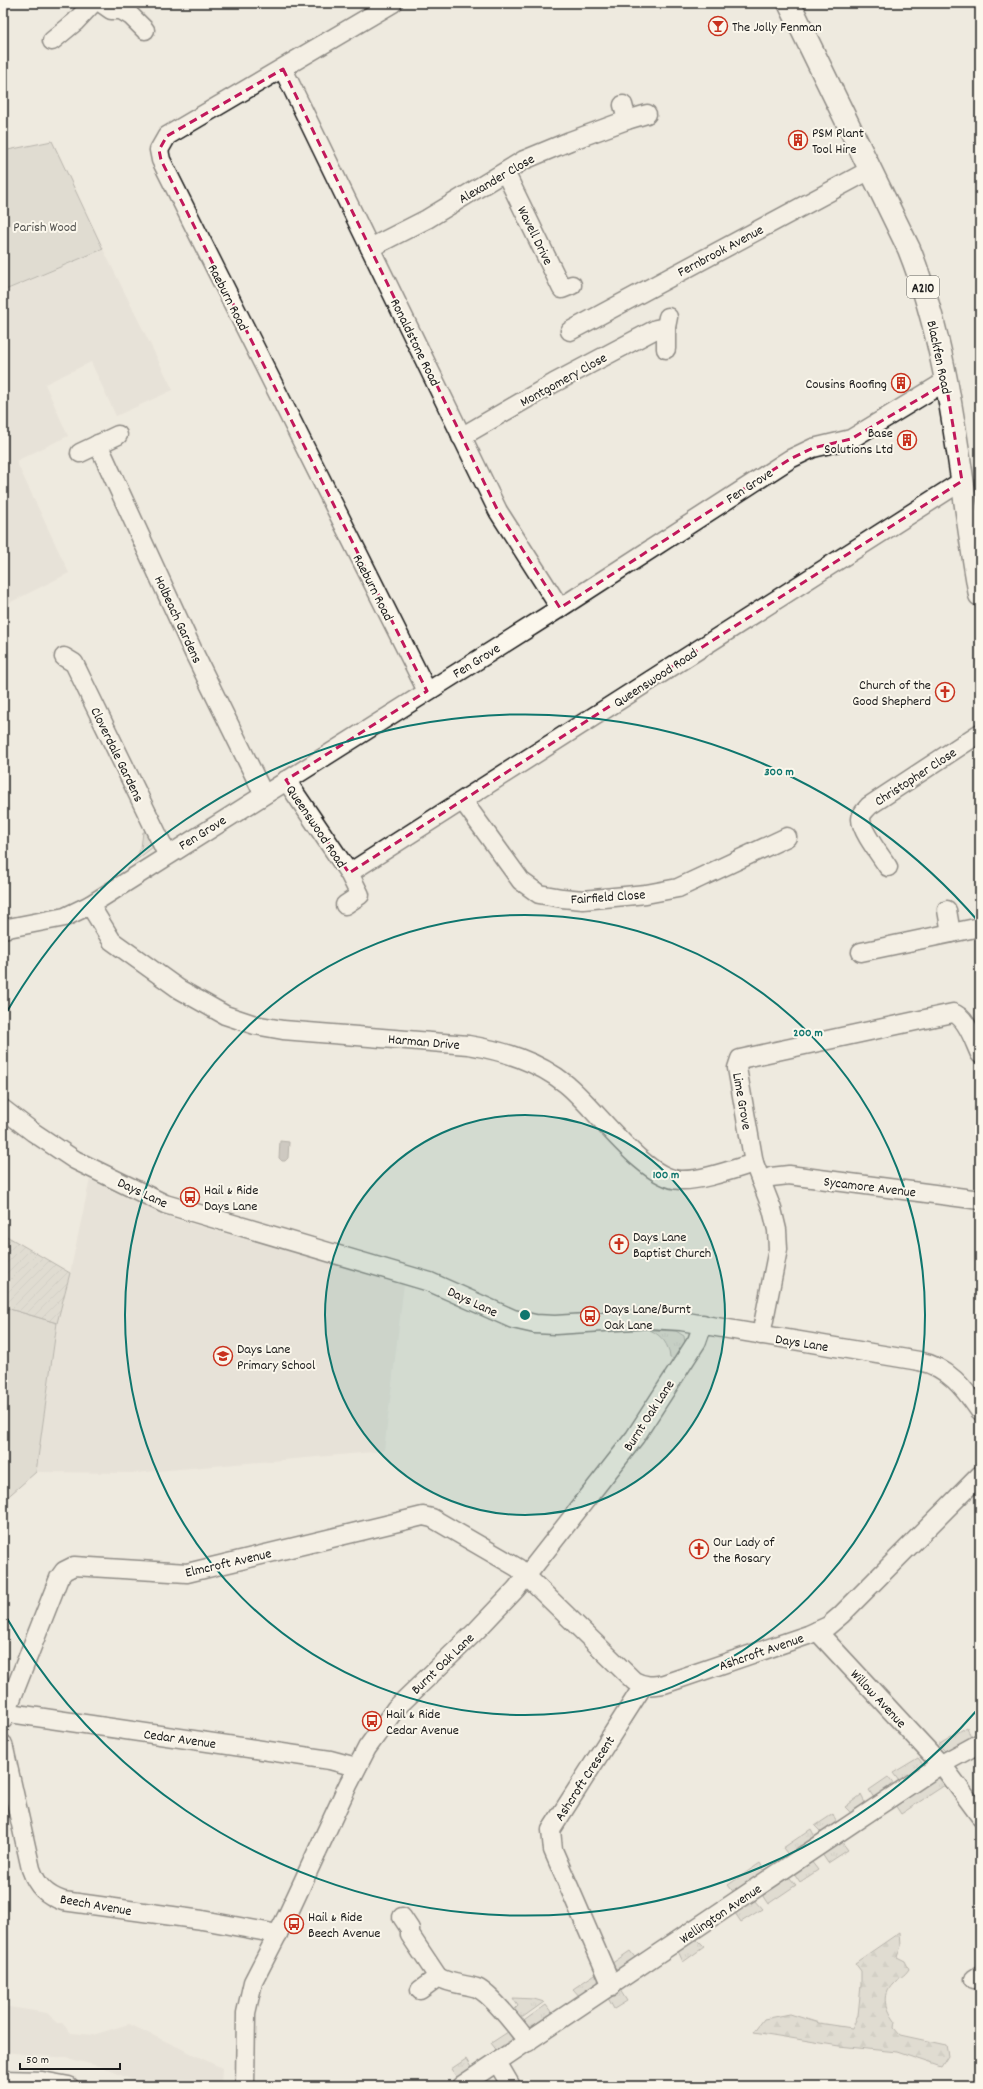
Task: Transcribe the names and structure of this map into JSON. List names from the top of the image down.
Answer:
{
  "streets": {
    "main road": ["A210", "Blackfen Road"],
    "street": [
      "Alexander Close",
      "Wavell Drive",
      "Fernbrook Avenue",
      "Raeburn Road",
      "Ronaldstone Road",
      "Montgomery Close",
      "Fen Grove",
      "Holbeach Gardens",
      "Queenswood Road",
      "Cloverdale Gardens",
      "Christopher Close",
      "Fairfield Close",
      "Harman Drive",
      "Lime Grove",
      "Sycamore Avenue",
      "Days Lane",
      "Burnt Oak Lane",
      "Elmcroft Avenue",
      "Ashcroft Avenue",
      "Willow Avenue",
      "Cedar Avenue",
      "Ashcroft Crescent",
      "Beech Avenue",
      "Wellington Avenue"
    ]
  },
  "crossings": [
    ["Alexander Close", "Wavell Drive"],
    ["Alexander Close", "Ronaldstone Road"],
    ["Fernbrook Avenue", "Blackfen Road"],
    ["Raeburn Road", "Ronaldstone Road"],
    ["Raeburn Road", "Fen Grove"],
    ["Ronaldstone Road", "Montgomery Close"],
    ["Ronaldstone Road", "Fen Grove"],
    ["Blackfen Road", "Fen Grove"],
    ["Blackfen Road", "Queenswood Road"],
    ["Fen Grove", "Holbeach Gardens"],
    ["Fen Grove", "Queenswood Road"],
    ["Fen Grove", "Cloverdale Gardens"],
    ["Fen Grove", "Harman Drive"],
    ["Queenswood Road", "Fairfield Close"],
    ["Harman Drive", "Lime Grove"],
    ["Lime Grove", "Sycamore Avenue"],
    ["Lime Grove", "Days Lane"],
    ["Days Lane", "Burnt Oak Lane"],
    ["Burnt Oak Lane", "Elmcroft Avenue"],
    ["Burnt Oak Lane", "Cedar Avenue"],
    ["Burnt Oak Lane", "Beech Avenue"],
    ["Elmcroft Avenue", "Cedar Avenue"],
    ["Ashcroft Avenue", "Willow Avenue"],
    ["Ashcroft Avenue", "Ashcroft Crescent"],
    ["Willow Avenue", "Wellington Avenue"],
    ["Ashcroft Crescent", "Wellington Avenue"]
  ],
  "parks": ["Parish Wood"],
  "places": {
    "bar": ["The Jolly Fenman"],
    "building": ["PSM Plant Tool Hire", "Cousins Roofing", "Base Solutions Ltd"],
    "church": ["Church of the Good Shepherd", "Days Lane Baptist Church", "Our Lady of the Rosary"],
    "bus stop": [
      "Hail & Ride Days Lane",
      "Days Lane/Burnt Oak Lane",
      "Hail & Ride Cedar Avenue",
      "Hail & Ride Beech Avenue"
    ],
    "school or university": ["Days Lane Primary School"]
  },
  "scale_bar": "50 m",
  "rings": ["300 m", "200 m", "100 m"]
}
